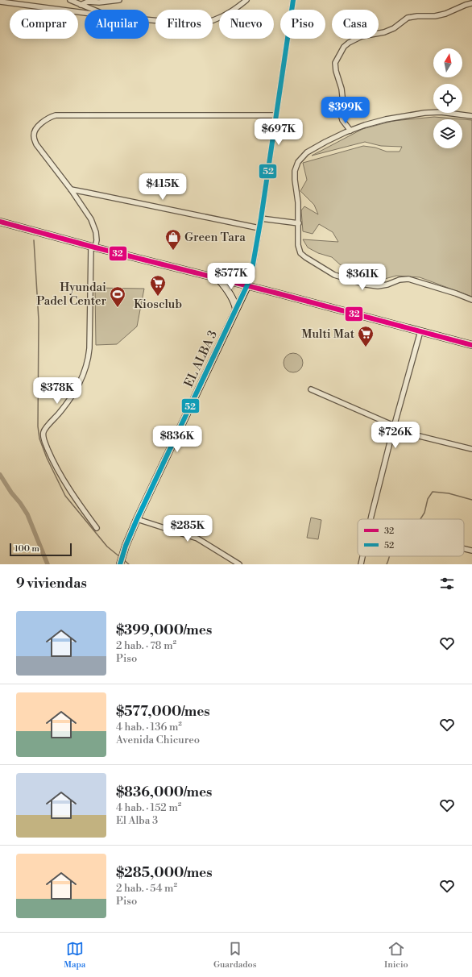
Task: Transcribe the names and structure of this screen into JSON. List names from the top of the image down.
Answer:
{
  "streets": {
    "main road": ["EL ALBA 3"]
  },
  "places": {
    "shop": ["Green Tara"],
    "supermarket": ["Kiosclub", "Multi Mat"],
    "sports": ["Hyundai Padel Center"]
  },
  "lines": ["transit line 52", "transit line 32"],
  "legend": ["32", "52"],
  "scale_bar": "100 m",
  "north": "top",
  "page": {
    "chip": [
      "Comprar",
      "Alquilar",
      "Filtros",
      "Nuevo",
      "Piso",
      "Casa"
    ],
    "price": [
      "$399K",
      "$697K",
      "$415K",
      "$577K",
      "$361K",
      "$378K",
      "$726K",
      "$836K",
      "$285K"
    ],
    "scale": "100 m",
    "heading": "9 viviendas",
    "list": [
      {
        "name": "$399,000/mes",
        "note": "2 hab. · 78 m² · Piso"
      },
      {
        "name": "$577,000/mes",
        "note": "4 hab. · 136 m² · Avenida Chicureo"
      },
      {
        "name": "$836,000/mes",
        "note": "4 hab. · 152 m² · El Alba 3"
      },
      {
        "name": "$285,000/mes",
        "note": "2 hab. · 54 m² · Piso"
      }
    ],
    "tabs": ["Mapa", "Guardados", "Inicio"]
  }
}
